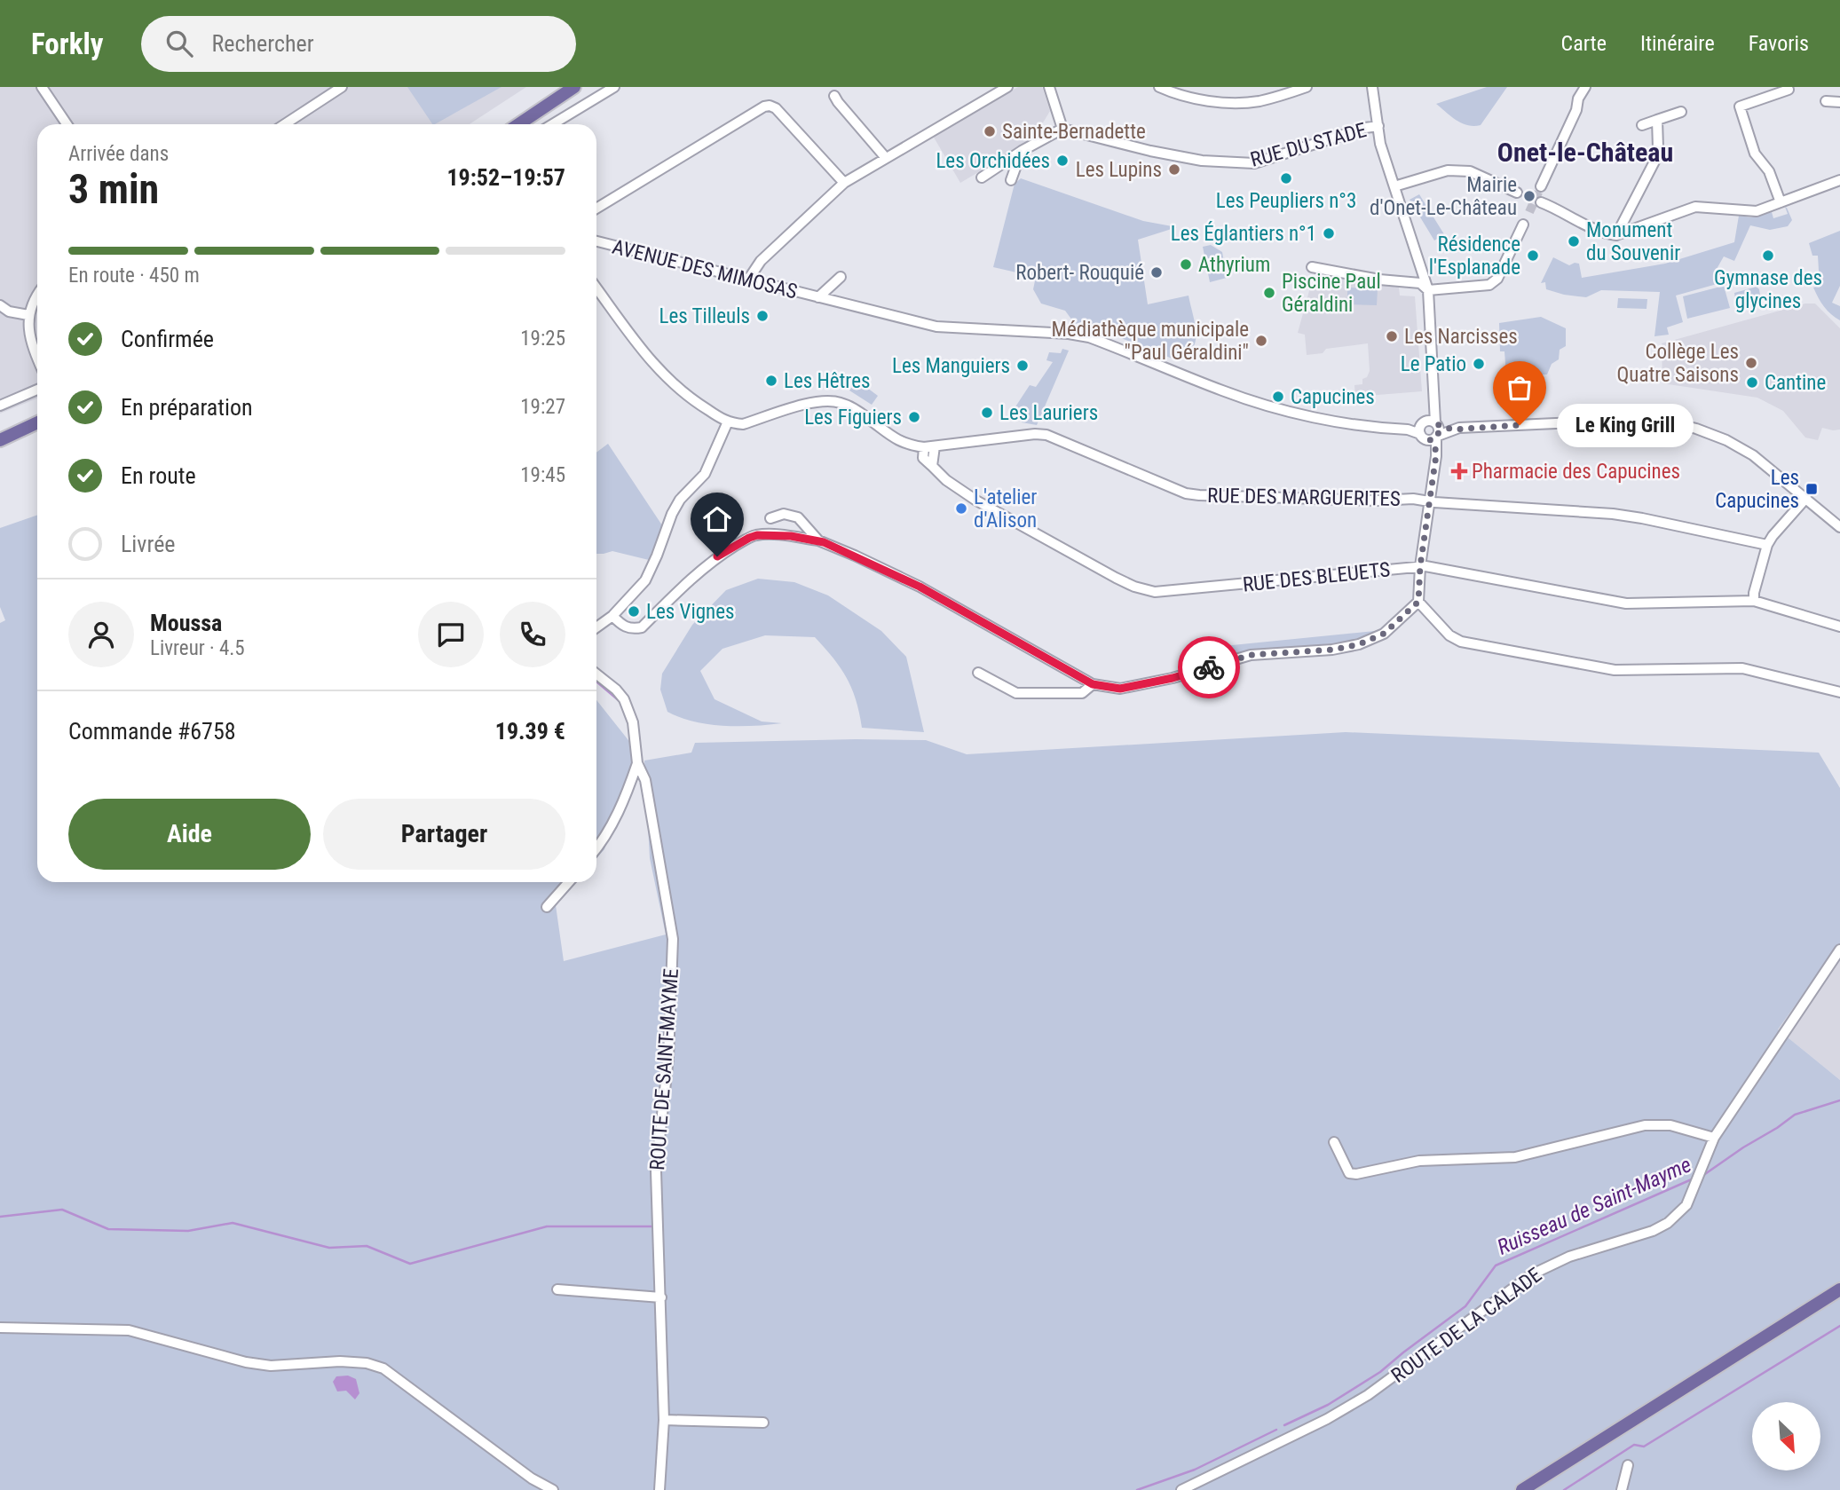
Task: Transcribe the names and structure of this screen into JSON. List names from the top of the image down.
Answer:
{
  "streets": {
    "street": [
      "RUE DU STADE",
      "AVENUE DES MIMOSAS",
      "RUE DES MARGUERITES",
      "RUE DES BLEUETS",
      "ROUTE DE SAINT-MAYME",
      "ROUTE DE LA CALADE"
    ]
  },
  "crossings": [
    ["RUE DES MARGUERITES", "RUE DES BLEUETS"]
  ],
  "districts": ["Onet-le-Château"],
  "water": ["Ruisseau de Saint-Mayme"],
  "places": {
    "other": [
      "Sainte-Bernadette",
      "Les Orchidées",
      "Les Lupins",
      "Les Peupliers n°3",
      "Mairie d'Onet-Le-Château",
      "Les Églantiers n°1",
      "Monument du Souvenir",
      "Résidence l'Esplanade",
      "Gymnase des glycines",
      "Athyrium",
      "Robert- Rouquié",
      "Piscine Paul Géraldini",
      "Les Tilleuls",
      "Les Narcisses",
      "Médiathèque municipale \"Paul Géraldini\"",
      "Collège Les Quatre Saisons",
      "Le Patio",
      "Les Manguiers",
      "Les Hêtres",
      "Cantine",
      "Capucines",
      "Les Lauriers",
      "Les Figuiers",
      "Le King Grill",
      "L'atelier d'Alison",
      "Les Vignes"
    ],
    "health": ["Pharmacie des Capucines"],
    "transit": ["Les Capucines"]
  },
  "north": "bottom right",
  "page": {
    "header": "Forkly",
    "search": "Rechercher",
    "nav": ["Carte", "Itinéraire", "Favoris"],
    "heading": ["3 min", "Arrivée dans", "19:52–19:57"],
    "panel": [
      "Moussa",
      "Livreur · 4.5",
      "Commande #6758",
      "19.39 €"
    ],
    "bar": "En route · 450 m",
    "list": [
      ["Confirmée", "19:25"],
      ["En préparation", "19:27"],
      ["En route", "19:45"],
      "Livrée"
    ],
    "bubble": "Le King Grill",
    "buttons": ["Aide", "Partager"]
  }
}
